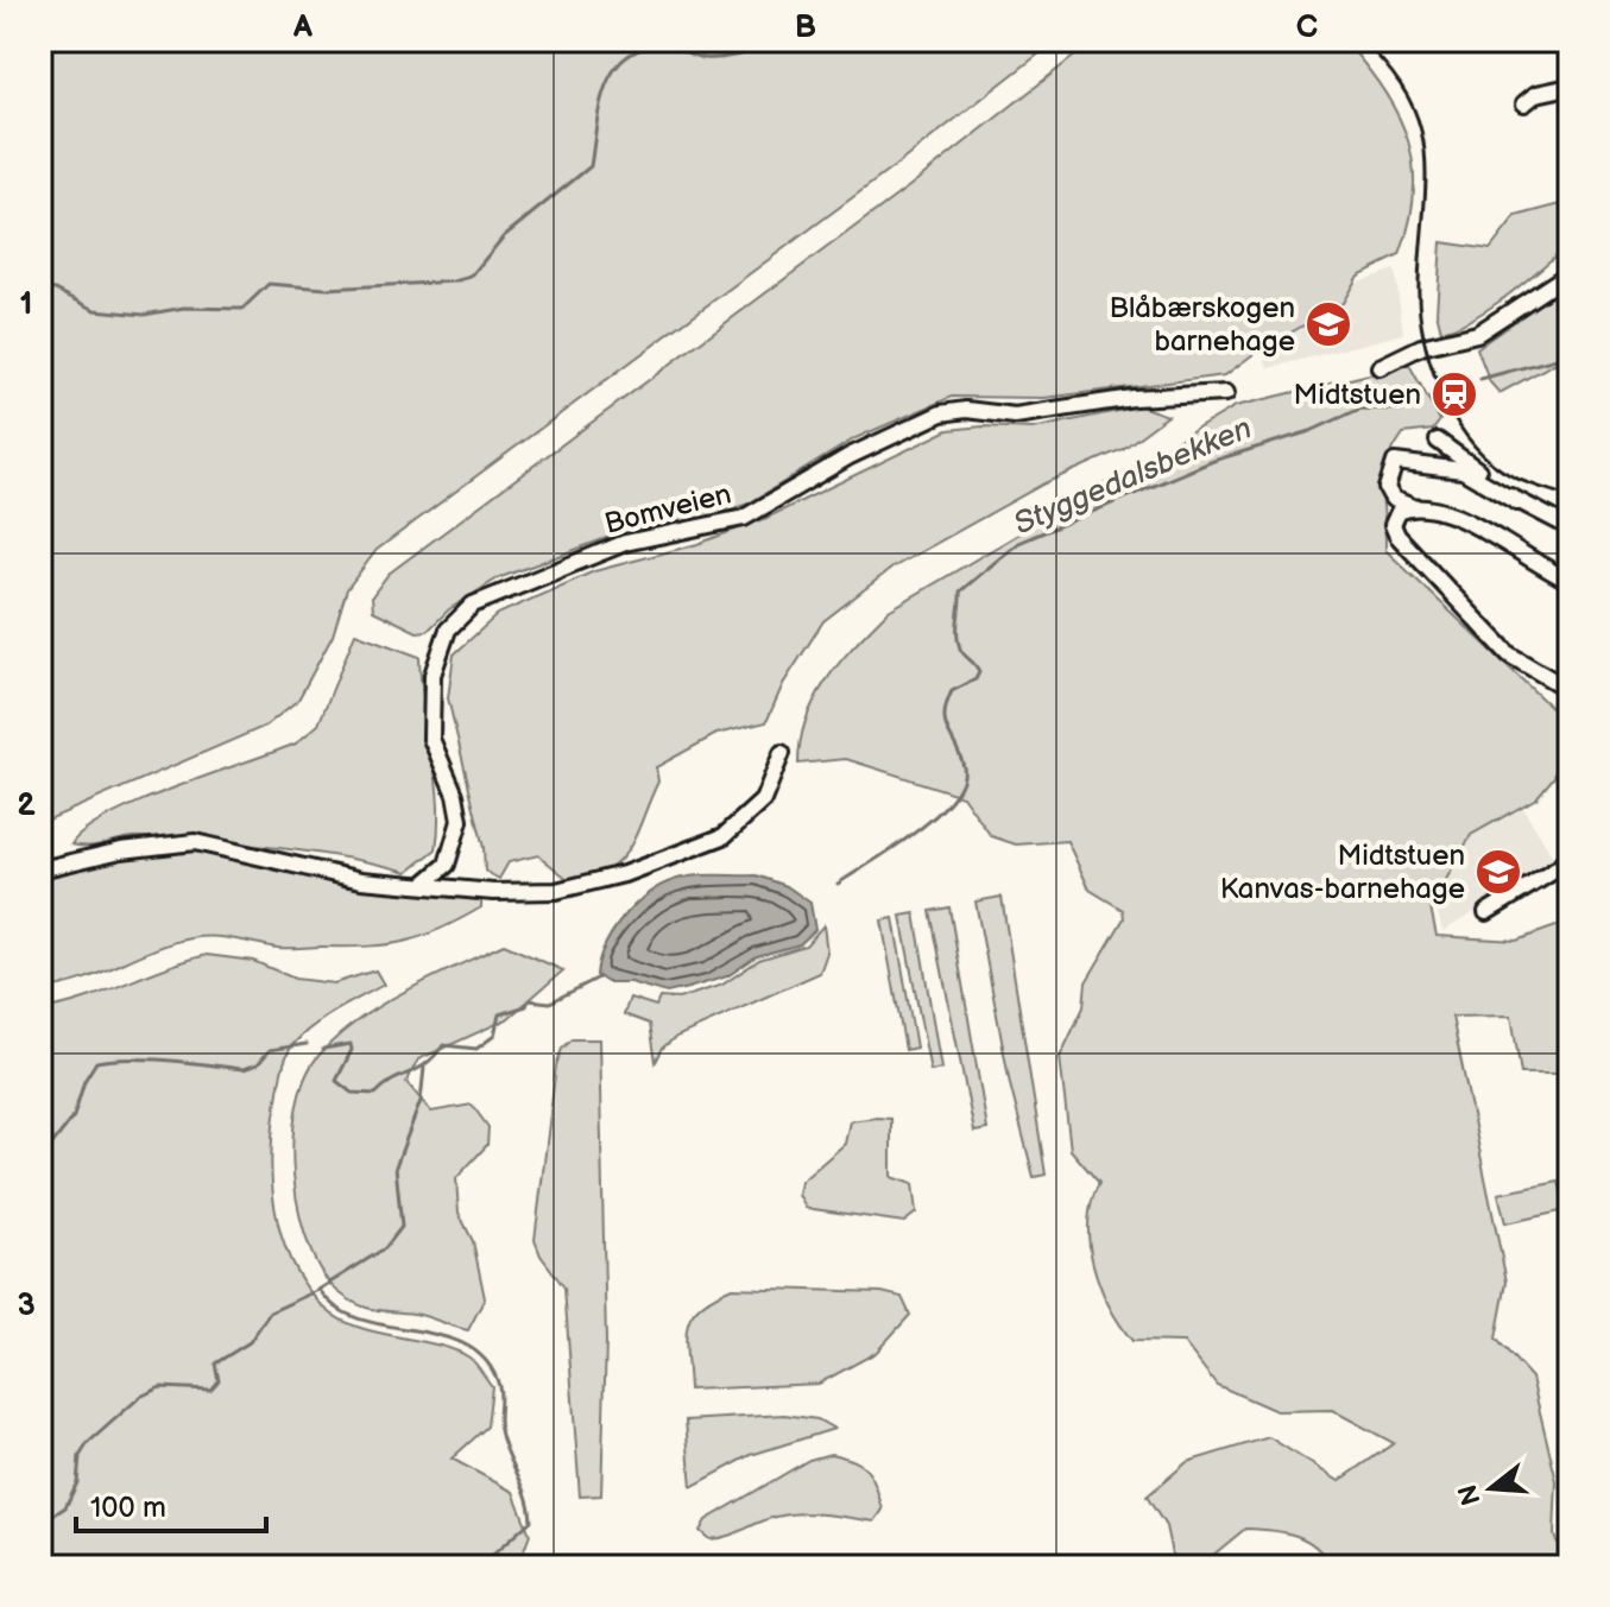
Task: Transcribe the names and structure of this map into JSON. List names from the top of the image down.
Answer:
{
  "streets": {
    "street": ["Bomveien"]
  },
  "water": ["Styggedalsbekken"],
  "places": {
    "school or university": ["Blåbærskogen barnehage", "Midtstuen Kanvas-barnehage"],
    "station": ["Midtstuen"]
  },
  "scale_bar": "100 m",
  "north": "left",
  "grid": {
    "columns": ["A", "B", "C"],
    "rows": ["1", "2", "3"]
  }
}
